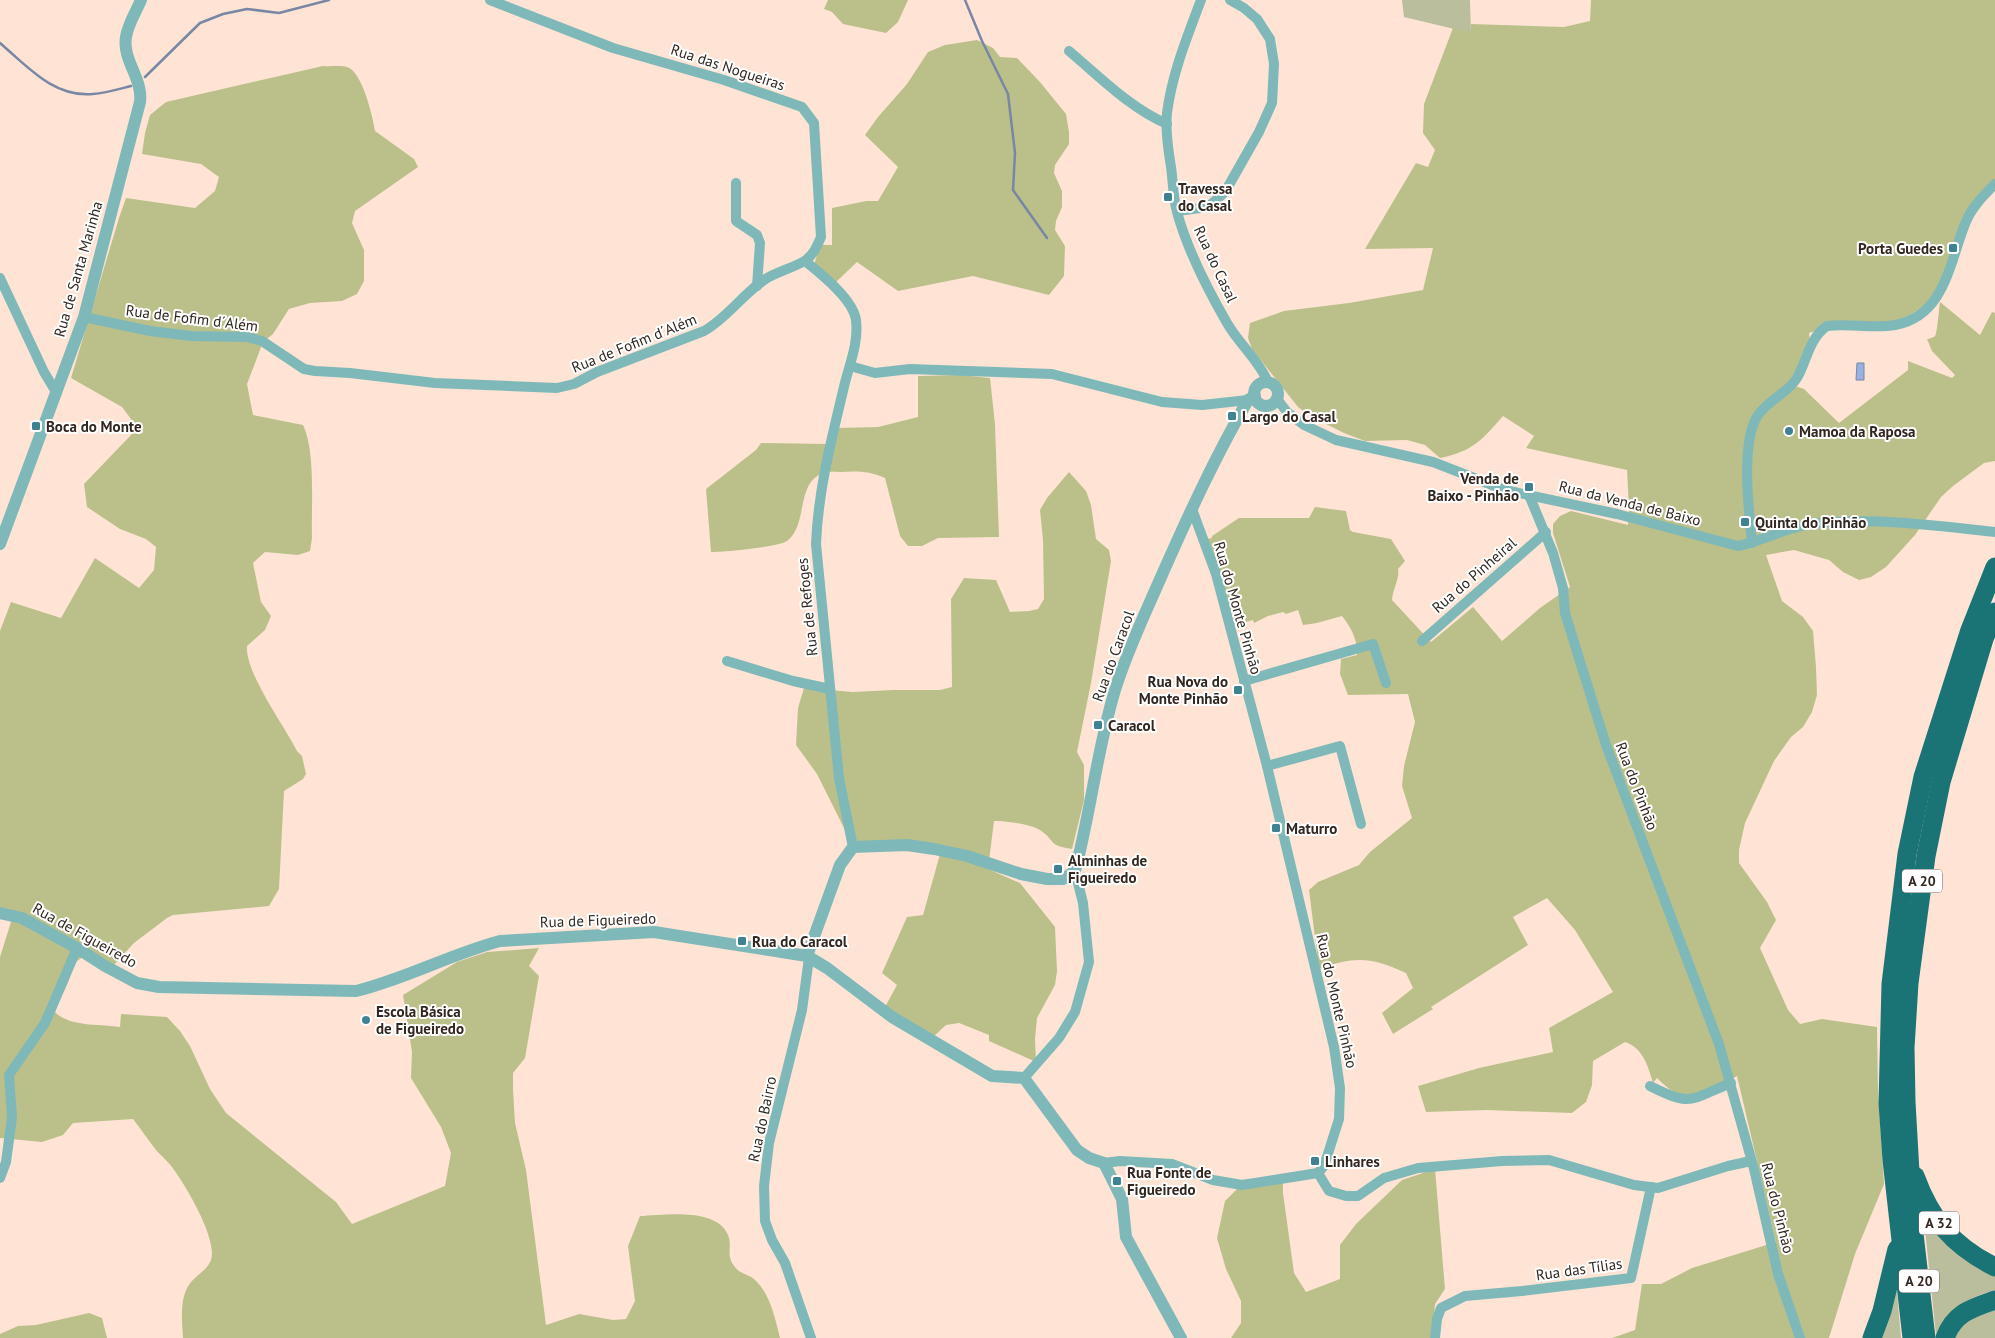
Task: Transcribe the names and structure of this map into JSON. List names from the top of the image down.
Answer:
{
  "streets": {
    "highway": ["A 20", "A 32"],
    "street": [
      "Rua das Nogueiras",
      "Rua do Casal",
      "Rua de Santa Marinha",
      "Rua de Fofim d´Além",
      "Rua da Venda de Baixo",
      "Rua do Pinheiral",
      "Rua de Refoges",
      "Rua do Monte Pinhão",
      "Rua do Caracol",
      "Rua do Pinhão",
      "Rua de Figueiredo",
      "Rua do Bairro",
      "Rua das Tílias"
    ]
  },
  "crossings": [
    ["Rua das Nogueiras", "Rua de Fofim d´Além"],
    ["Rua do Casal", "Rua da Venda de Baixo"],
    ["Rua do Casal", "Rua do Caracol"],
    ["Rua de Santa Marinha", "Rua de Fofim d´Além"],
    ["Rua da Venda de Baixo", "Rua do Caracol"],
    ["Rua da Venda de Baixo", "Rua do Pinhão"],
    ["Rua do Pinheiral", "Rua do Pinhão"],
    ["Rua do Monte Pinhão", "Rua do Caracol"],
    ["A 20", "A 32"],
    ["Rua de Figueiredo", "Rua do Bairro"]
  ],
  "places": {
    "transit": [
      "Travessa do Casal",
      "Porta Guedes",
      "Largo do Casal",
      "Boca do Monte",
      "Venda de Baixo - Pinhão",
      "Quinta do Pinhão",
      "Rua Nova do Monte Pinhão",
      "Caracol",
      "Maturro",
      "Alminhas de Figueiredo",
      "Rua do Caracol",
      "Linhares",
      "Rua Fonte de Figueiredo"
    ],
    "other": ["Mamoa da Raposa", "Escola Básica de Figueiredo"]
  }
}
